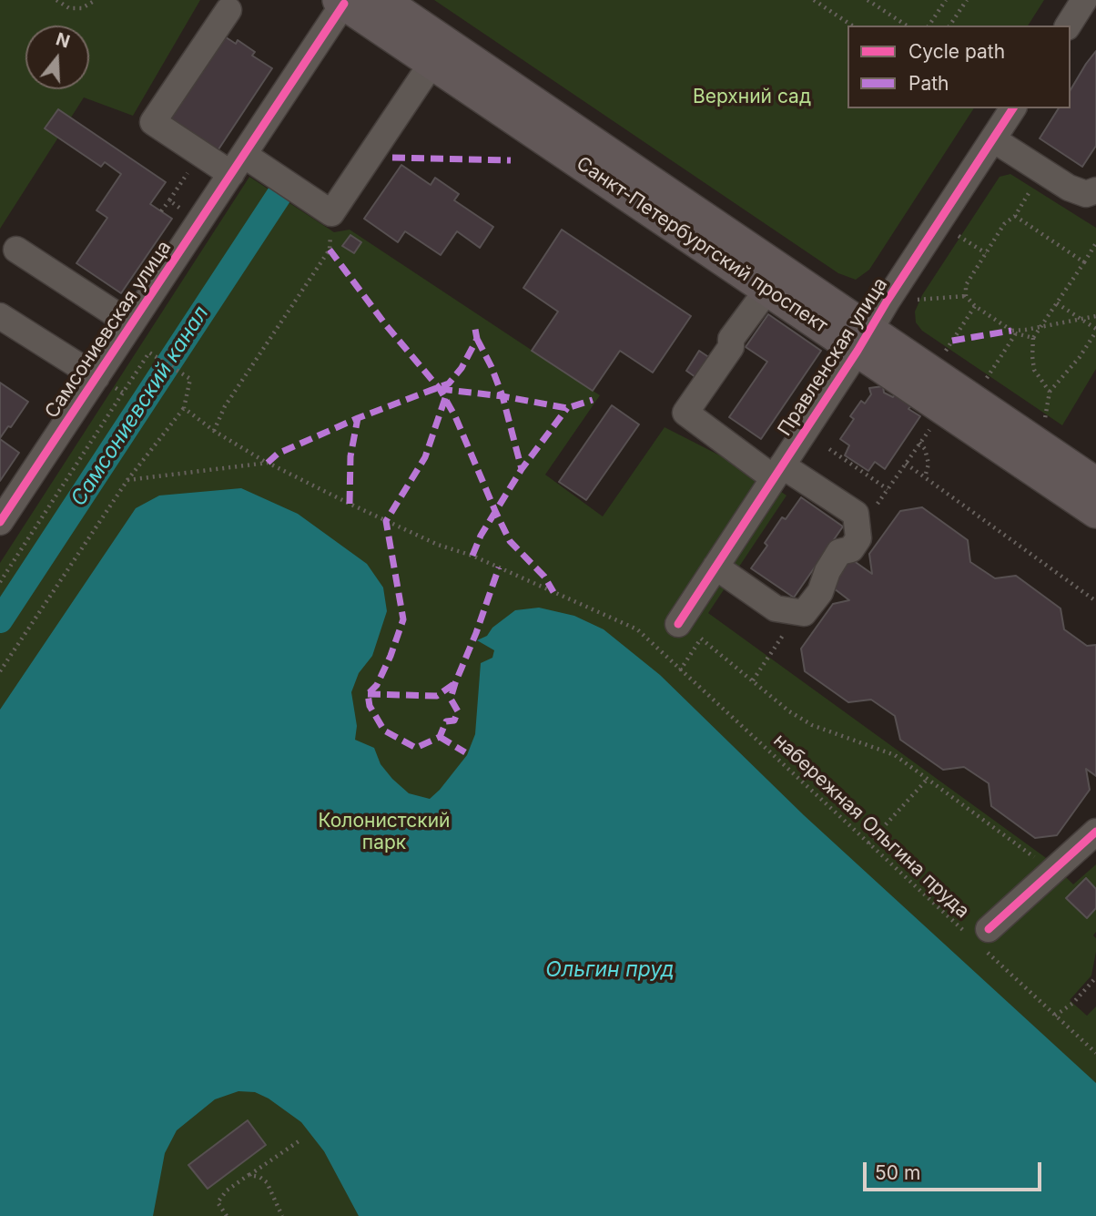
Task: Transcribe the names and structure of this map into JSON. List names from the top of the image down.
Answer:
{
  "streets": {
    "main road": ["Санкт-Петербургский проспект"],
    "street": ["Самсониевская улица", "Правленская улица"],
    "path": ["набережная Ольгина пруда"]
  },
  "crossings": [
    ["Санкт-Петербургский проспект", "Самсониевская улица"],
    ["Санкт-Петербургский проспект", "Правленская улица"]
  ],
  "water": ["Самсониевский канал", "Ольгин пруд"],
  "parks": ["Верхний сад", "Колонистский парк"],
  "legend": ["Cycle path", "Path"],
  "scale_bar": "50 m",
  "north": "top"
}
